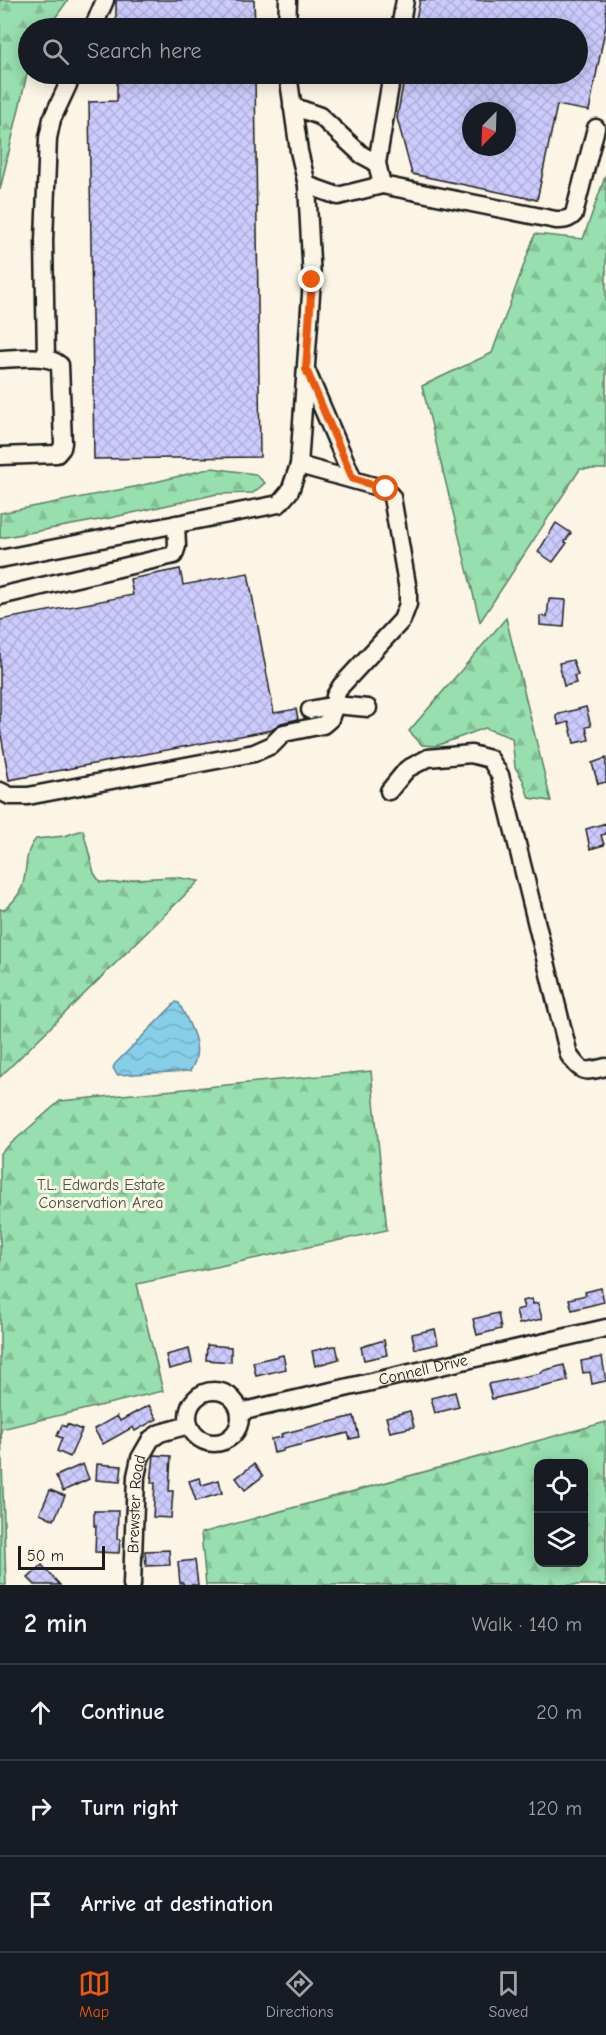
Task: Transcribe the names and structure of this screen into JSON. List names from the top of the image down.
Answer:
{
  "streets": {
    "street": ["Connell Drive", "Brewster Road"]
  },
  "crossings": [
    ["Connell Drive", "Brewster Road"]
  ],
  "parks": ["T.L. Edwards Estate Conservation Area"],
  "scale_bar": "50 m",
  "north": "bottom left",
  "page": {
    "search": "Search here",
    "scale": "50 m",
    "heading": ["2 min", "Walk · 140 m"],
    "list": [
      ["Continue", "20 m"],
      ["Turn right", "120 m"],
      "Arrive at destination"
    ],
    "nav": ["Map", "Directions", "Saved"]
  }
}
